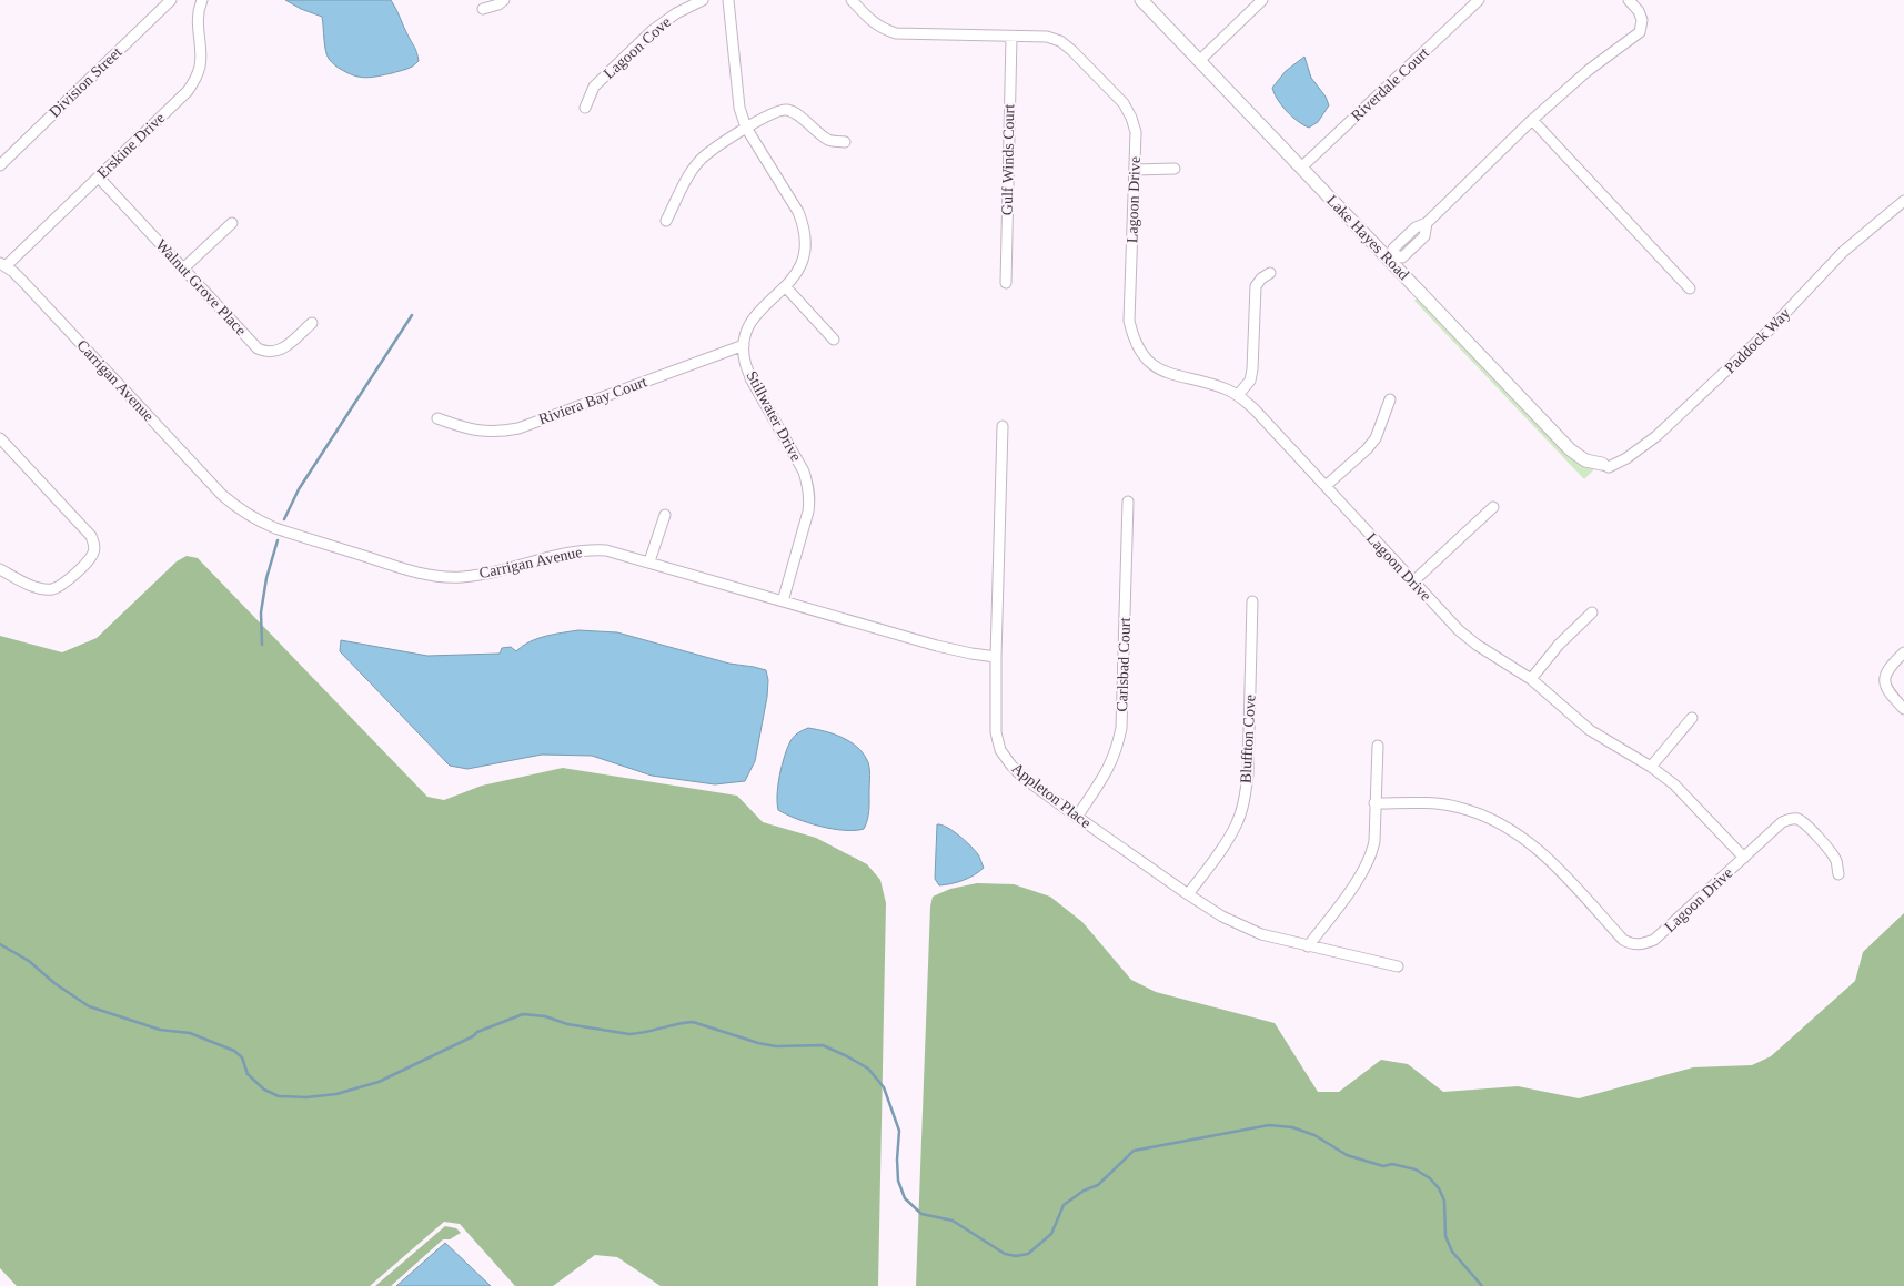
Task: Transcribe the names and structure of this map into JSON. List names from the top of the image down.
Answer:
{
  "streets": {
    "street": [
      "Lagoon Cove",
      "Division Street",
      "Riverdale Court",
      "Erskine Drive",
      "Gulf Winds Court",
      "Lagoon Drive",
      "Lake Hayes Road",
      "Walnut Grove Place",
      "Paddock Way",
      "Carrigan Avenue",
      "Riviera Bay Court",
      "Stillwater Drive",
      "Carlsbad Court",
      "Bluffton Cove",
      "Appleton Place"
    ]
  },
  "crossings": [
    ["Riverdale Court", "Lake Hayes Road"],
    ["Erskine Drive", "Walnut Grove Place"],
    ["Erskine Drive", "Carrigan Avenue"],
    ["Gulf Winds Court", "Lagoon Drive"],
    ["Lake Hayes Road", "Paddock Way"],
    ["Carrigan Avenue", "Stillwater Drive"],
    ["Carrigan Avenue", "Appleton Place"],
    ["Riviera Bay Court", "Stillwater Drive"],
    ["Carlsbad Court", "Appleton Place"],
    ["Bluffton Cove", "Appleton Place"]
  ]
}
